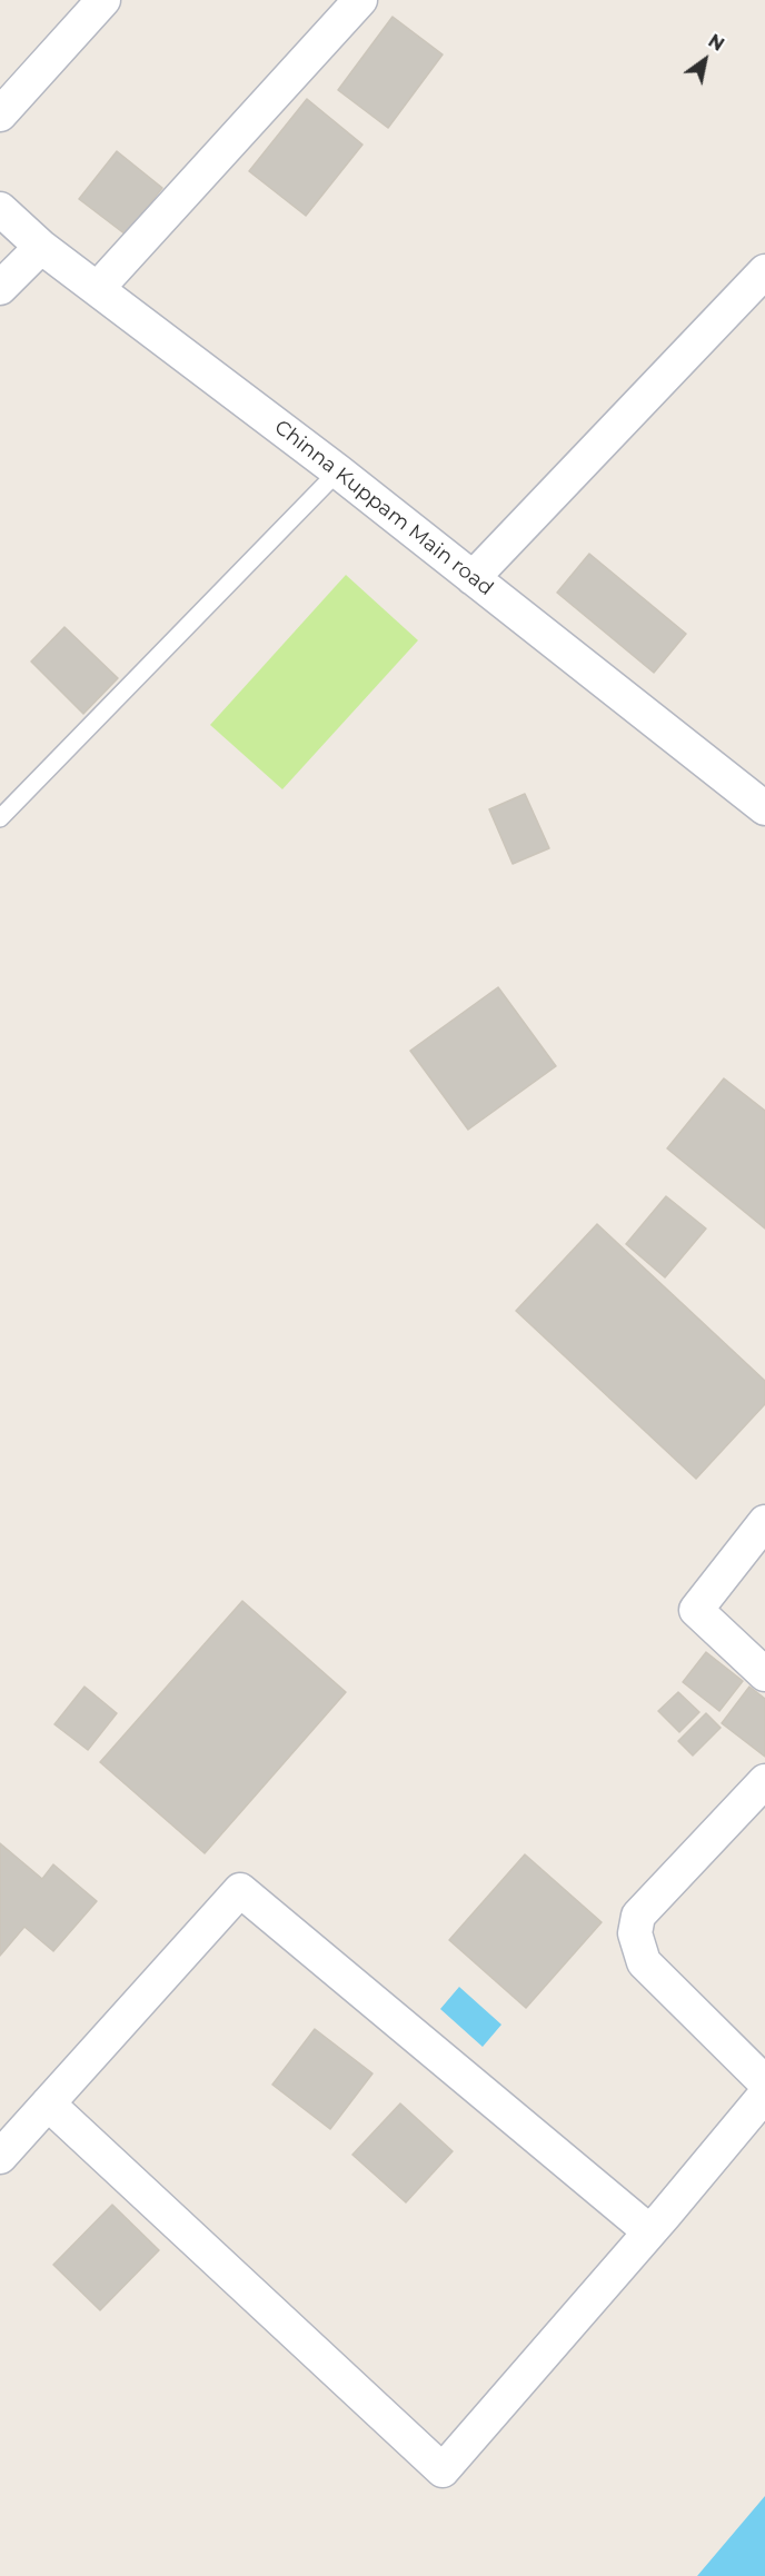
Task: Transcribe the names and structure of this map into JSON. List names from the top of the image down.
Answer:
{
  "streets": {
    "street": ["Chinna Kuppam Main road"]
  },
  "north": "top right"
}
